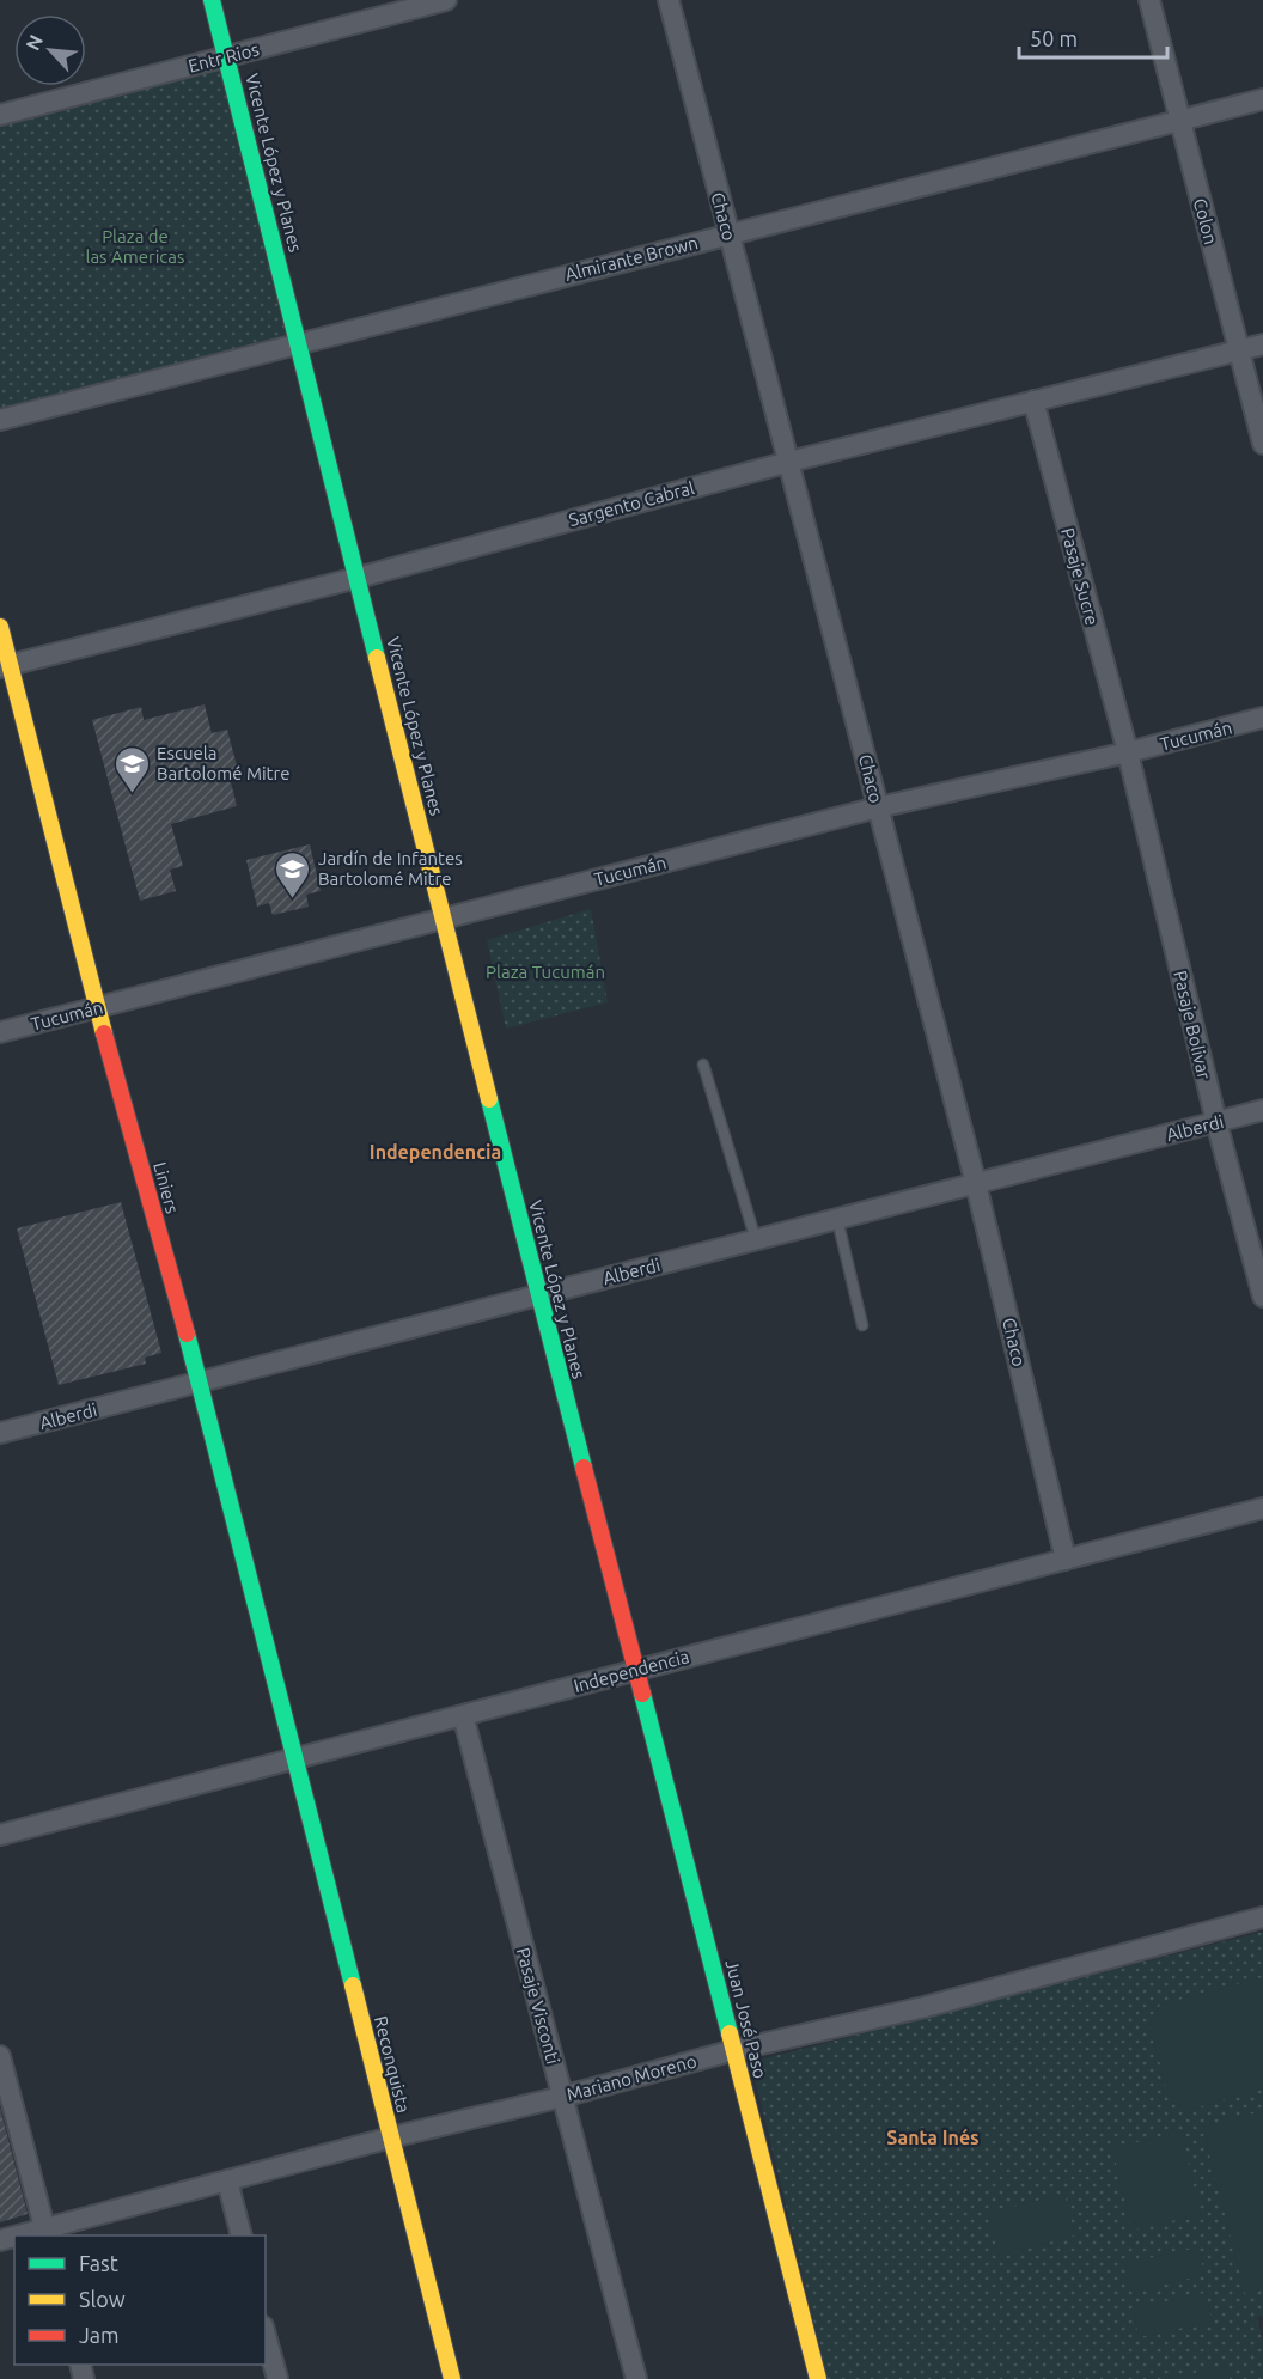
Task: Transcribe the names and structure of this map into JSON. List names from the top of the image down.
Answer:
{
  "streets": {
    "street": [
      "Entr Rios",
      "Vicente López y Planes",
      "Chaco",
      "Colon",
      "Almirante Brown",
      "Sargento Cabral",
      "Pasaje Sucre",
      "Tucumán",
      "Pasaje Bolivar",
      "Alberdi",
      "Liniers",
      "Independencia",
      "Pasaje Visconti",
      "Juan José Paso",
      "Reconquista",
      "Mariano Moreno"
    ]
  },
  "crossings": [
    ["Entr Rios", "Vicente López y Planes"],
    ["Vicente López y Planes", "Almirante Brown"],
    ["Vicente López y Planes", "Sargento Cabral"],
    ["Vicente López y Planes", "Tucumán"],
    ["Vicente López y Planes", "Alberdi"],
    ["Vicente López y Planes", "Independencia"],
    ["Vicente López y Planes", "Juan José Paso"],
    ["Chaco", "Almirante Brown"],
    ["Chaco", "Sargento Cabral"],
    ["Chaco", "Tucumán"],
    ["Chaco", "Alberdi"],
    ["Chaco", "Independencia"],
    ["Colon", "Almirante Brown"],
    ["Colon", "Sargento Cabral"],
    ["Sargento Cabral", "Pasaje Sucre"],
    ["Sargento Cabral", "Liniers"],
    ["Pasaje Sucre", "Tucumán"],
    ["Pasaje Sucre", "Pasaje Bolivar"],
    ["Tucumán", "Pasaje Bolivar"],
    ["Tucumán", "Liniers"],
    ["Pasaje Bolivar", "Alberdi"],
    ["Alberdi", "Liniers"],
    ["Liniers", "Independencia"],
    ["Liniers", "Reconquista"],
    ["Independencia", "Pasaje Visconti"],
    ["Independencia", "Juan José Paso"],
    ["Independencia", "Reconquista"],
    ["Pasaje Visconti", "Mariano Moreno"],
    ["Juan José Paso", "Mariano Moreno"],
    ["Reconquista", "Mariano Moreno"]
  ],
  "districts": ["Independencia", "Santa Inés"],
  "parks": ["Plaza de las Americas", "Plaza Tucumán"],
  "places": {
    "school or university": ["Escuela Bartolomé Mitre", "Jardín de Infantes Bartolomé Mitre"]
  },
  "legend": ["Fast", "Slow", "Jam"],
  "scale_bar": "50 m",
  "north": "top left"
}
